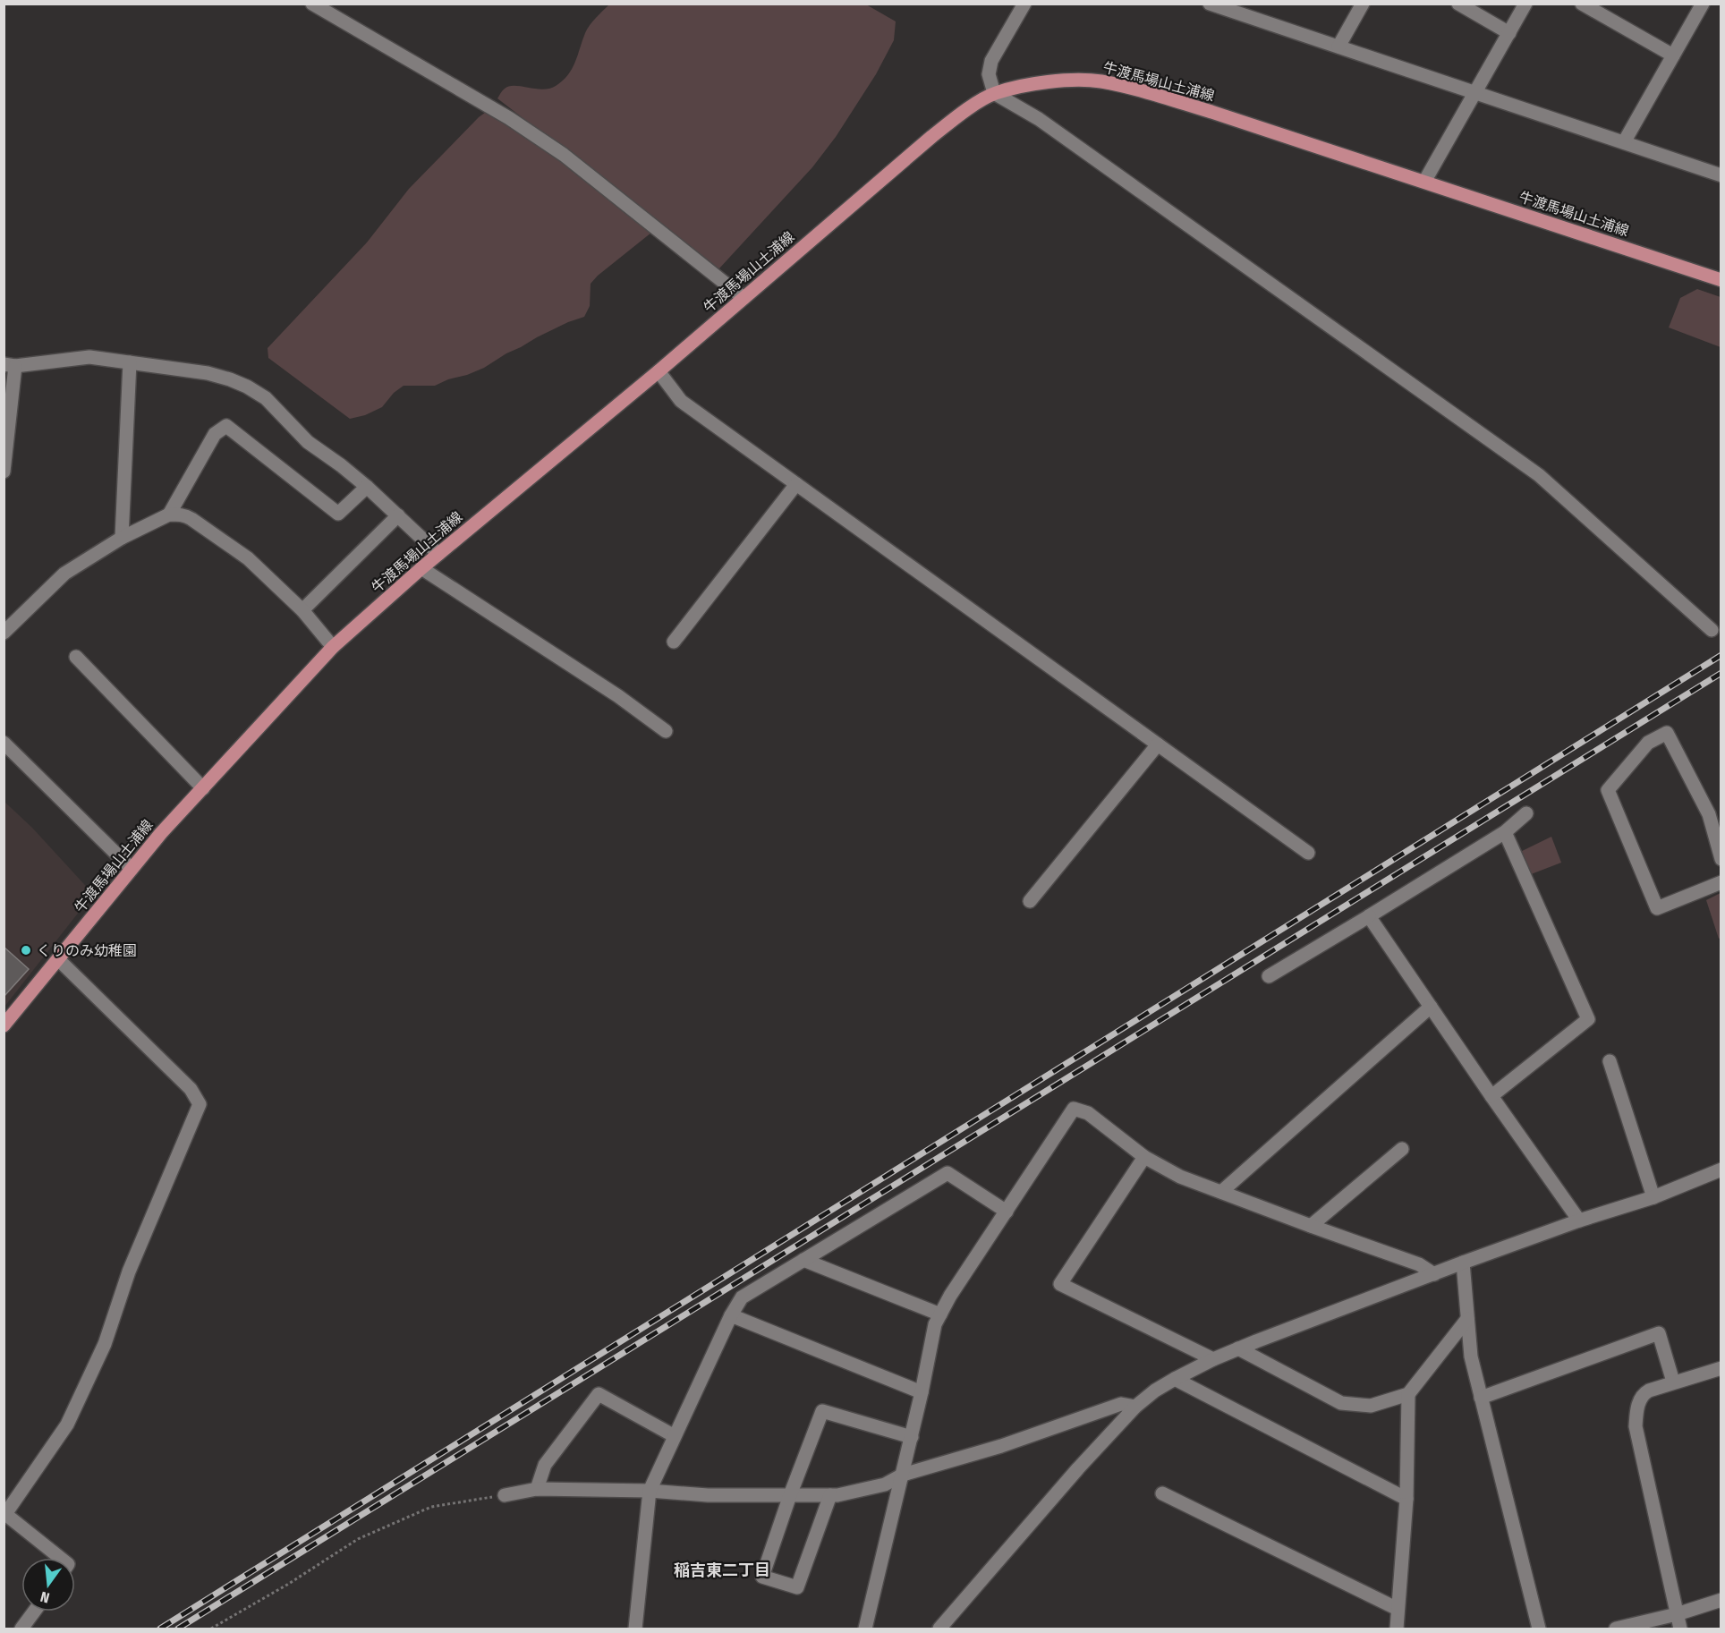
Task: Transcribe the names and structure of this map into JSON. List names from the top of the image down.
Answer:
{
  "streets": {
    "main road": ["牛渡馬場山土浦線"]
  },
  "districts": ["稲吉東二丁目"],
  "places": ["くりのみ幼稚園"],
  "north": "bottom"
}
